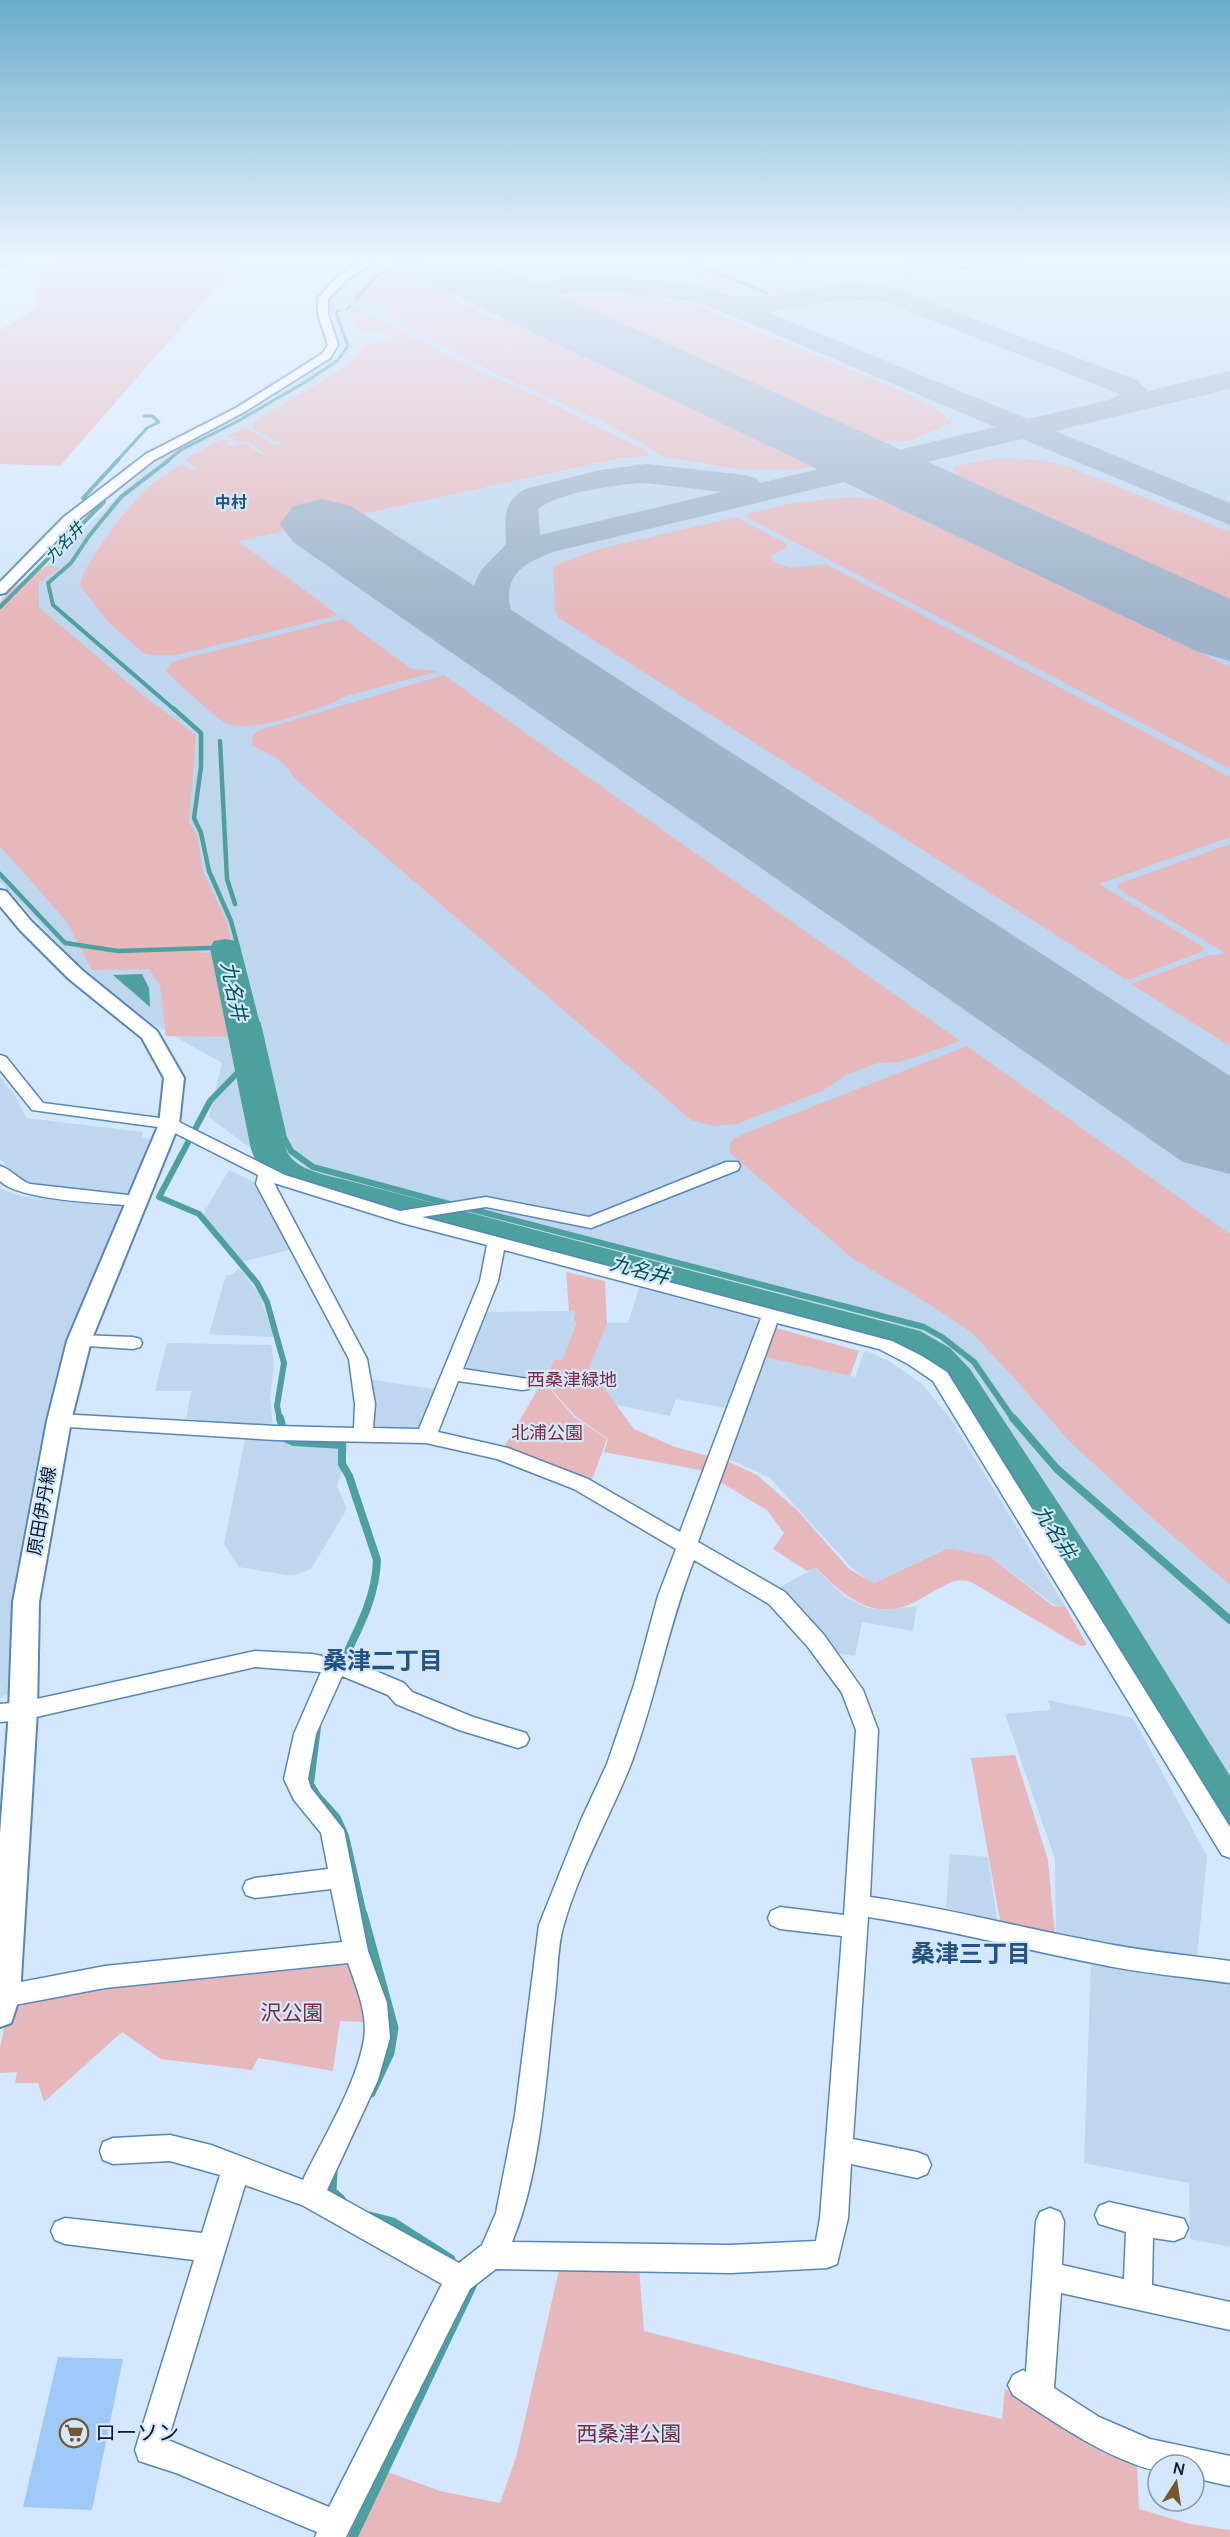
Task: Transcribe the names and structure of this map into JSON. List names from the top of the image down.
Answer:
{
  "streets": {
    "street": ["原田伊丹線"]
  },
  "districts": ["中村", "桑津二丁目", "桑津三丁目"],
  "water": ["九名井"],
  "parks": [
    "西桑津緑地",
    "北浦公園",
    "沢公園",
    "西桑津公園"
  ],
  "places": {
    "supermarket": ["ローソン"]
  },
  "north": "top"
}
